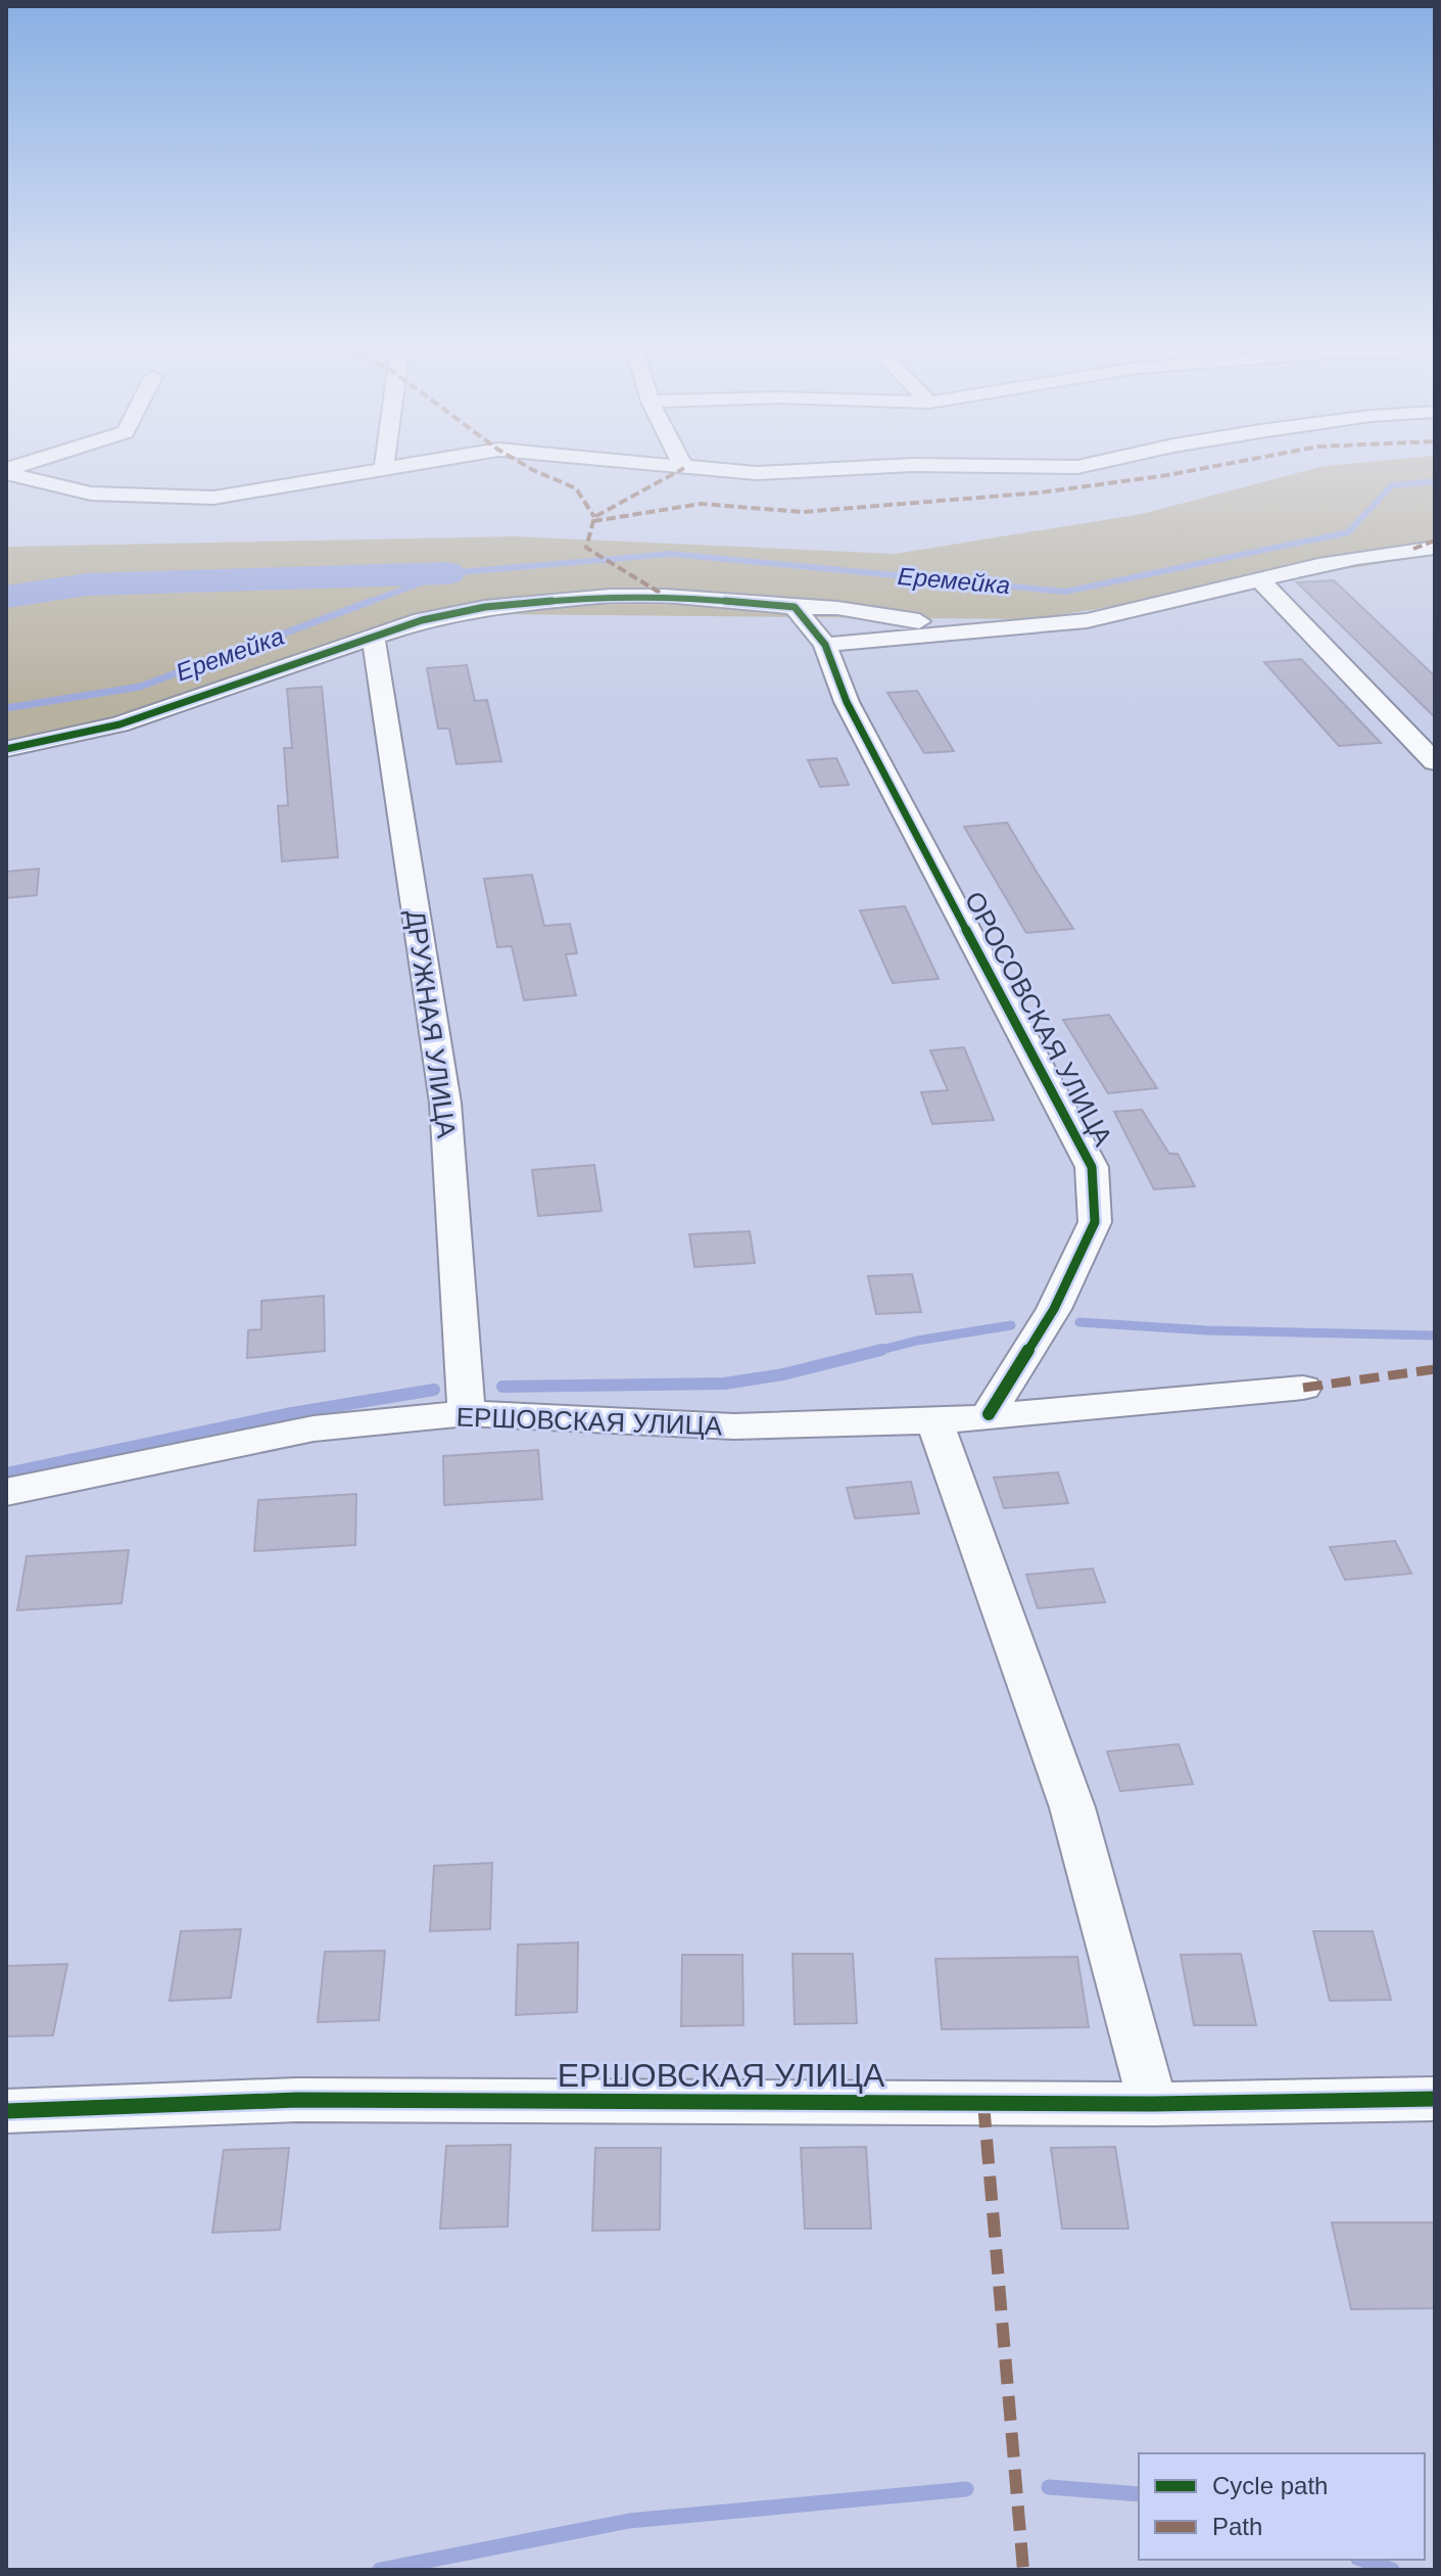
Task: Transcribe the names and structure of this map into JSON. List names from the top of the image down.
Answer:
{
  "streets": {
    "street": ["ОРОСОВСКАЯ УЛИЦА", "ДРУЖНАЯ УЛИЦА", "ЕРШОВСКАЯ УЛИЦА"]
  },
  "crossings": [
    ["ОРОСОВСКАЯ УЛИЦА", "ЕРШОВСКАЯ УЛИЦА"],
    ["ДРУЖНАЯ УЛИЦА", "ЕРШОВСКАЯ УЛИЦА"]
  ],
  "water": ["Еремейка"],
  "legend": ["Cycle path", "Path"]
}
